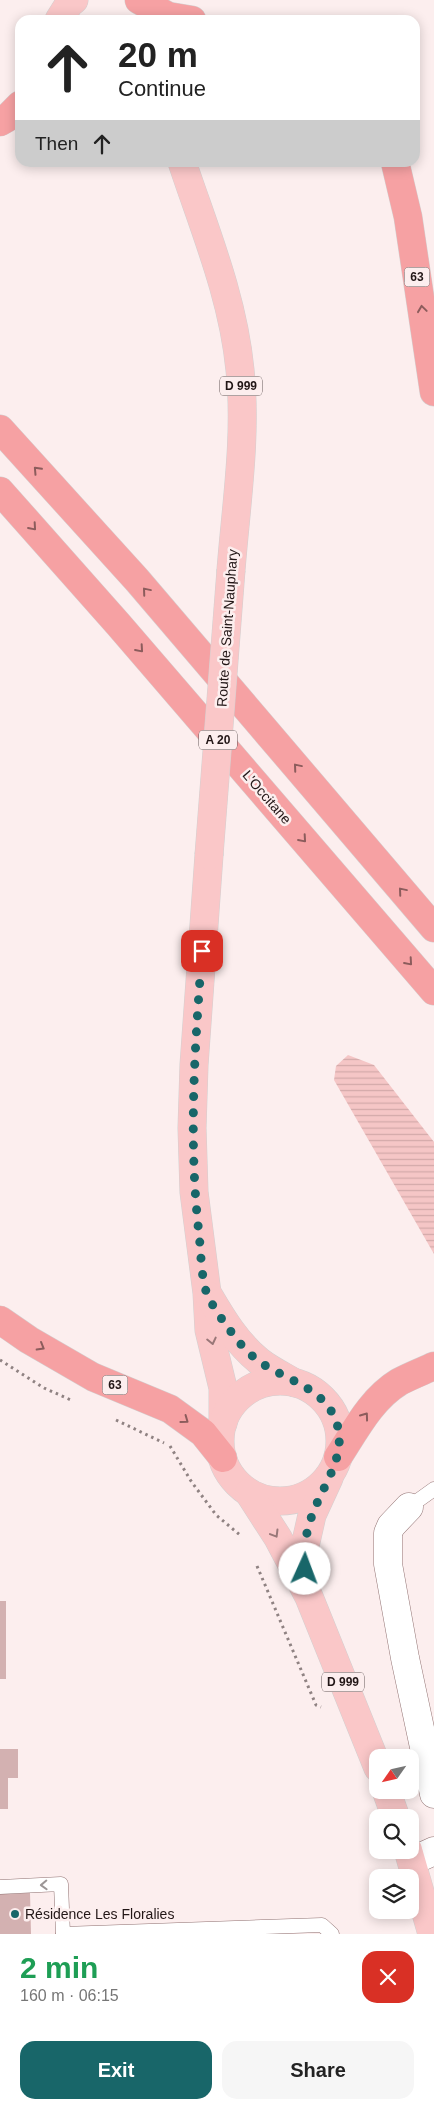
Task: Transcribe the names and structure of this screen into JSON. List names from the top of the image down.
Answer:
{
  "streets": {
    "highway": ["63", "A 20", "L'Occitane"],
    "main road": ["D 999", "Route de Saint-Nauphary"]
  },
  "crossings": [
    ["63", "D 999"],
    ["63", "Route de Saint-Nauphary"],
    ["D 999", "Route de Saint-Nauphary"]
  ],
  "places": ["Résidence Les Floralies"],
  "north": "bottom left",
  "page": {
    "turn": ["20 m", "Continue"],
    "then": "Then",
    "heading": ["2 min", "160 m · 06:15"],
    "buttons": ["Exit", "Share"]
  }
}
